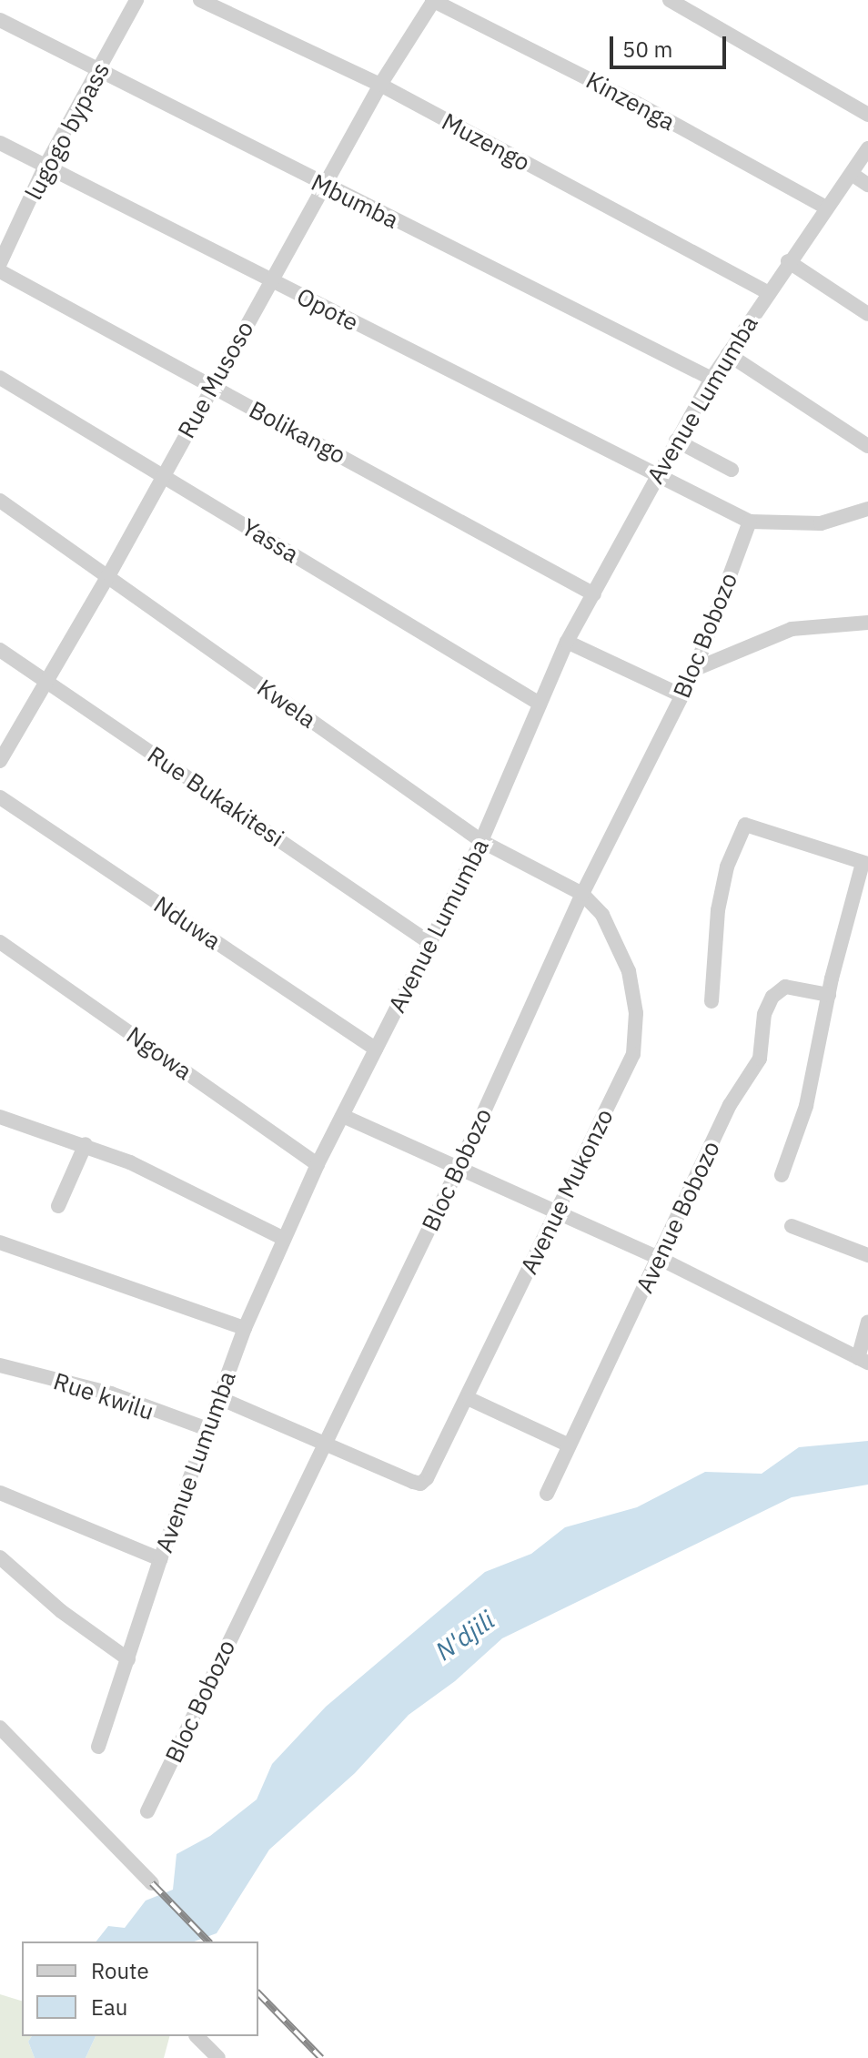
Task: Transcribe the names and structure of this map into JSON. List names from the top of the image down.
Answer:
{
  "streets": {
    "street": [
      "Kinzenga",
      "lugogo bypass",
      "Muzengo",
      "Mbumba",
      "Opote",
      "Rue Musoso",
      "Avenue Lumumba",
      "Bolikango",
      "Yassa",
      "Bloc Bobozo",
      "Kwela",
      "Rue Bukakitesi",
      "Nduwa",
      "Ngowa",
      "Avenue Mukonzo",
      "Avenue Bobozo",
      "Rue kwilu"
    ]
  },
  "crossings": [
    ["Kinzenga", "Rue Musoso"],
    ["Kinzenga", "Avenue Lumumba"],
    ["lugogo bypass", "Mbumba"],
    ["lugogo bypass", "Opote"],
    ["Muzengo", "Rue Musoso"],
    ["Muzengo", "Avenue Lumumba"],
    ["Mbumba", "Rue Musoso"],
    ["Mbumba", "Avenue Lumumba"],
    ["Opote", "Rue Musoso"],
    ["Opote", "Avenue Lumumba"],
    ["Opote", "Bloc Bobozo"],
    ["Rue Musoso", "Bolikango"],
    ["Rue Musoso", "Yassa"],
    ["Rue Musoso", "Kwela"],
    ["Rue Musoso", "Rue Bukakitesi"],
    ["Avenue Lumumba", "Bolikango"],
    ["Avenue Lumumba", "Yassa"],
    ["Avenue Lumumba", "Kwela"],
    ["Avenue Lumumba", "Rue Bukakitesi"],
    ["Avenue Lumumba", "Nduwa"],
    ["Avenue Lumumba", "Ngowa"],
    ["Avenue Lumumba", "Rue kwilu"],
    ["Bloc Bobozo", "Kwela"],
    ["Bloc Bobozo", "Avenue Mukonzo"],
    ["Kwela", "Avenue Mukonzo"]
  ],
  "water": ["N'djili"],
  "legend": ["Route", "Eau"],
  "scale_bar": "50 m"
}
